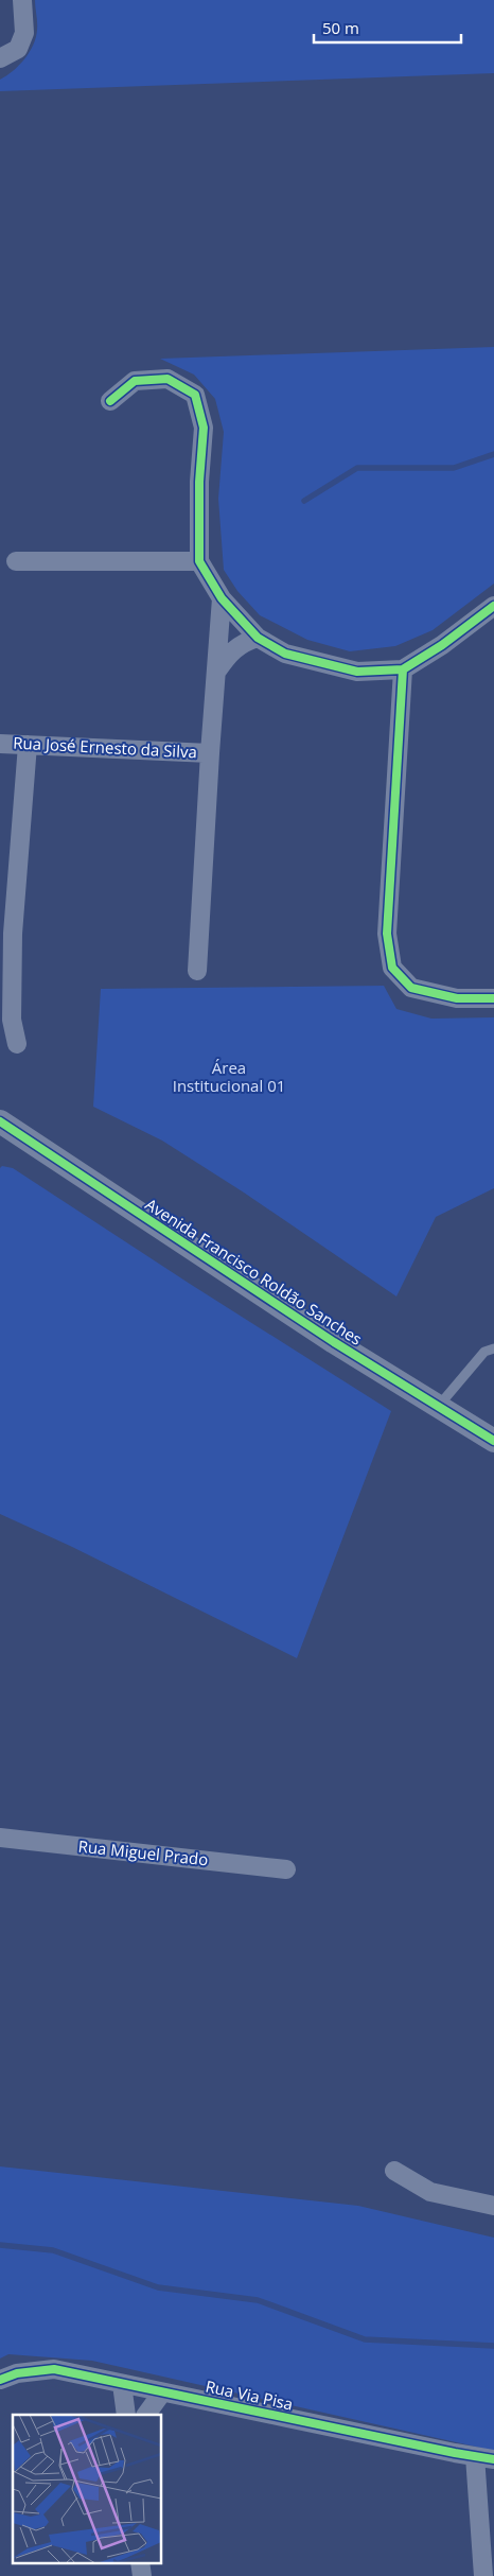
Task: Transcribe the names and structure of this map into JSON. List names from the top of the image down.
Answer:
{
  "streets": {
    "street": [
      "Rua José Ernesto da Silva",
      "Avenida Francisco Roldão Sanches",
      "Rua Miguel Prado",
      "Rua Via Pisa"
    ]
  },
  "parks": ["Área Institucional 01"],
  "scale_bar": "50 m"
}
